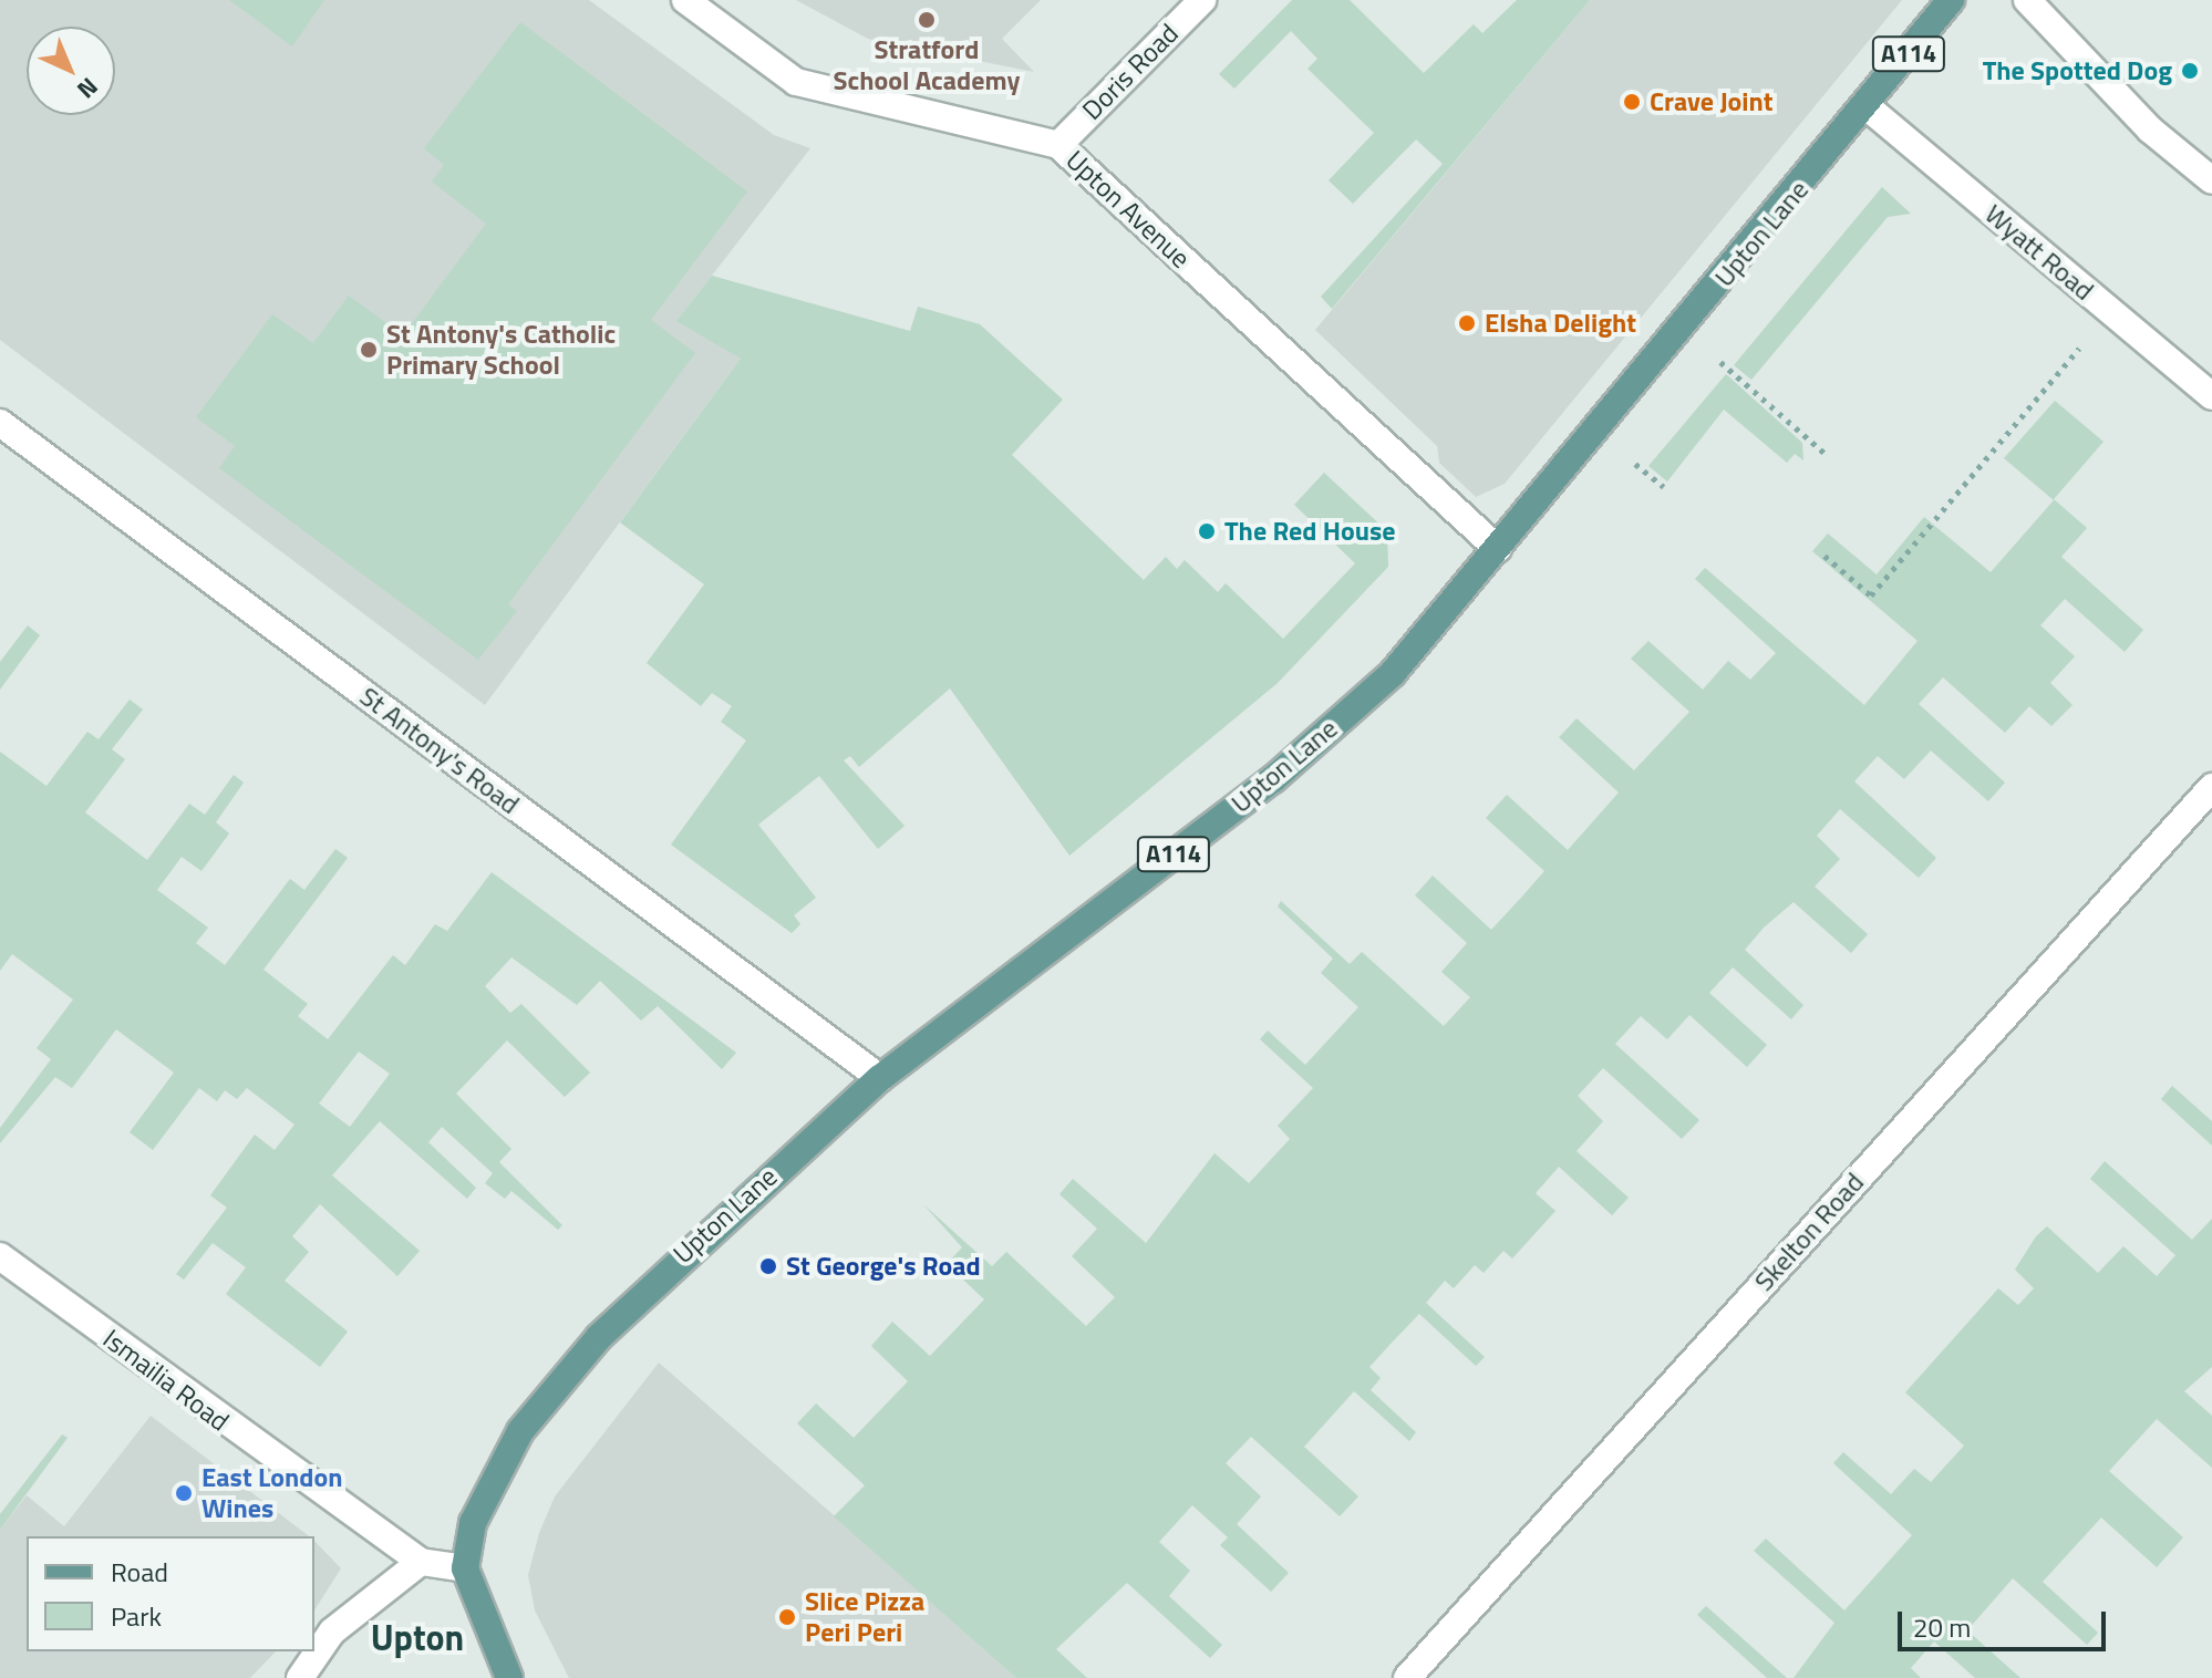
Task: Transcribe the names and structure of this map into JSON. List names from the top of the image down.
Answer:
{
  "streets": {
    "main road": ["A114", "Upton Lane"],
    "street": [
      "Doris Road",
      "Upton Avenue",
      "Wyatt Road",
      "St Antony's Road",
      "Skelton Road",
      "Ismailia Road"
    ]
  },
  "crossings": [
    ["Doris Road", "Upton Avenue"],
    ["Upton Avenue", "Upton Lane"],
    ["Upton Lane", "Wyatt Road"],
    ["Upton Lane", "St Antony's Road"]
  ],
  "districts": ["Upton"],
  "places": [
    "Stratford School Academy",
    "The Spotted Dog",
    "Crave Joint",
    "Elsha Delight",
    "St Antony's Catholic Primary School",
    "The Red House",
    "St George's Road",
    "East London Wines",
    "Slice Pizza Peri Peri"
  ],
  "legend": ["Road", "Park"],
  "scale_bar": "20 m",
  "north": "bottom right"
}
